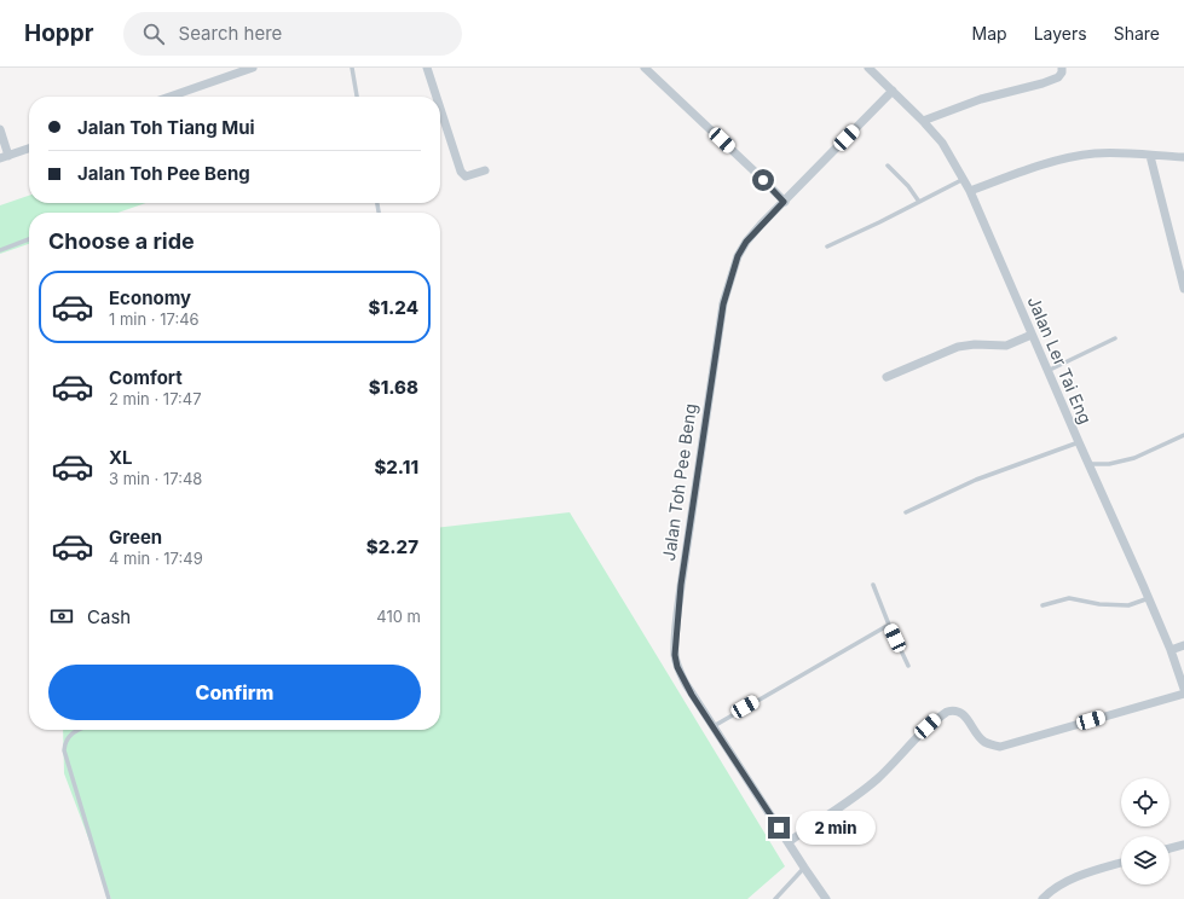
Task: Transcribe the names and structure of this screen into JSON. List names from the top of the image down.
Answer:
{
  "streets": {
    "street": ["Jalan Ler Tai Eng", "Jalan Toh Pee Beng"]
  },
  "crossings": [
    ["Jalan Ler Tai Eng", "Jalan Toh Pee Beng"]
  ],
  "page": {
    "header": "Hoppr",
    "search": "Search here",
    "nav": ["Map", "Layers", "Share"],
    "banner": ["Jalan Toh Tiang Mui", "Jalan Toh Pee Beng"],
    "heading": "Choose a ride",
    "list": [
      {
        "name": "Economy",
        "note": "1 min · 17:46",
        "value": "$1.24"
      },
      {
        "name": "Comfort",
        "note": "2 min · 17:47",
        "value": "$1.68"
      },
      {
        "name": "XL",
        "note": "3 min · 17:48",
        "value": "$2.11"
      },
      {
        "name": "Green",
        "note": "4 min · 17:49",
        "value": "$2.27"
      }
    ],
    "pay": ["Cash", "410 m"],
    "buttons": "Confirm",
    "bubble": "2 min"
  }
}
